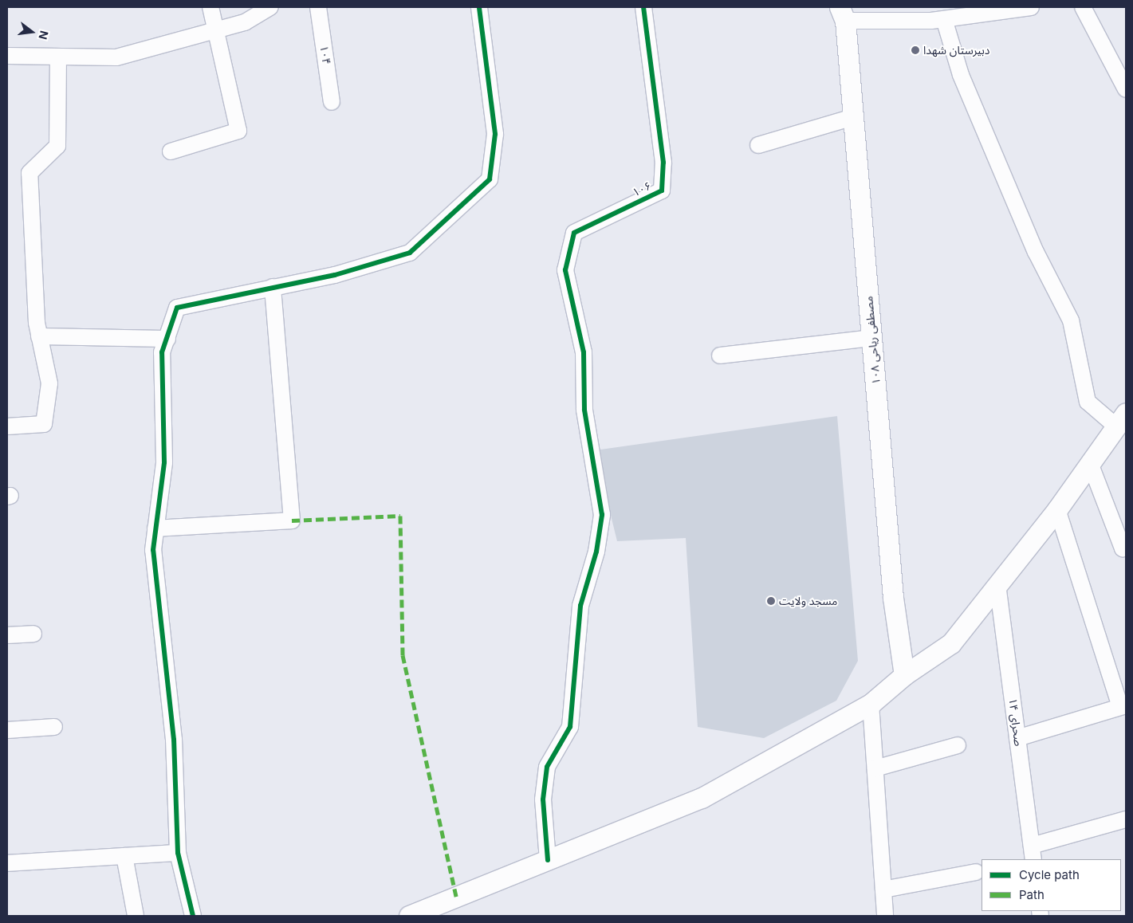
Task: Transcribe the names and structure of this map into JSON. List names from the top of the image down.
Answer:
{
  "streets": {
    "street": [
      "۱۰۴",
      "۱۰۶",
      "مصطفی ریاحی ۱۰۸",
      "صحرای ۱۴"
    ]
  },
  "places": ["دبیرستان شهدا", "مسجد ولایت"],
  "legend": ["Cycle path", "Path"],
  "north": "right"
}
